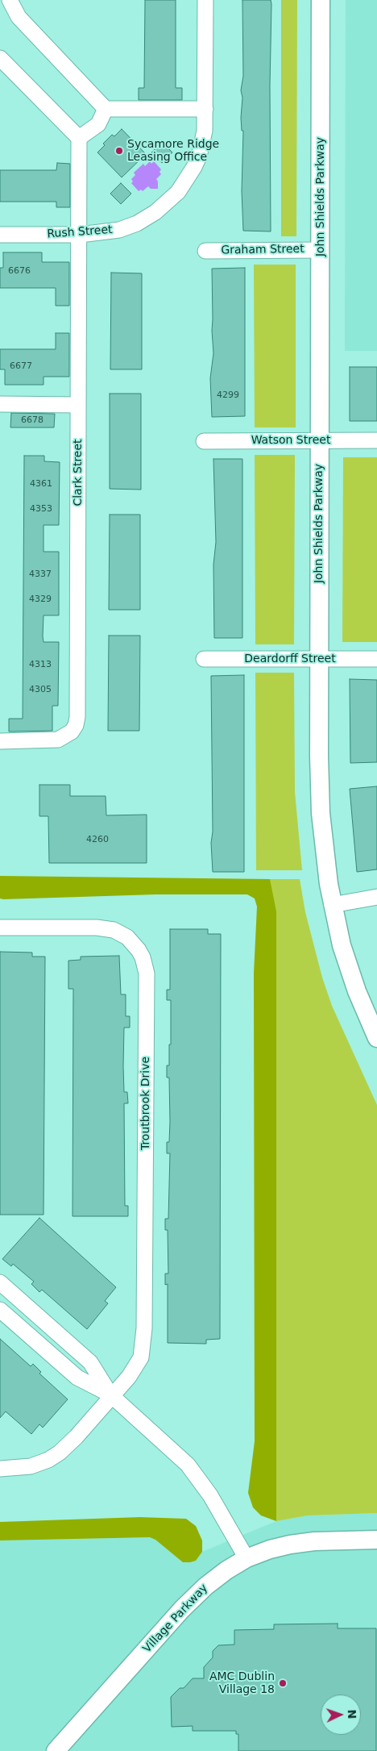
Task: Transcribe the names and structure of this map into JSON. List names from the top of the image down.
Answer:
{
  "streets": {
    "street": [
      "John Shields Parkway",
      "Rush Street",
      "Graham Street",
      "Watson Street",
      "Clark Street",
      "Deardorff Street",
      "Troutbrook Drive",
      "Village Parkway"
    ]
  },
  "crossings": [
    ["John Shields Parkway", "Graham Street"],
    ["John Shields Parkway", "Watson Street"],
    ["John Shields Parkway", "Deardorff Street"],
    ["Rush Street", "Clark Street"]
  ],
  "places": ["Sycamore Ridge Leasing Office", "AMC Dublin Village 18"],
  "house_numbers": [
    "6676",
    "6677",
    "4299",
    "6678",
    "4361",
    "4353",
    "4337",
    "4329",
    "4313",
    "4305",
    "4260"
  ],
  "north": "right"
}
